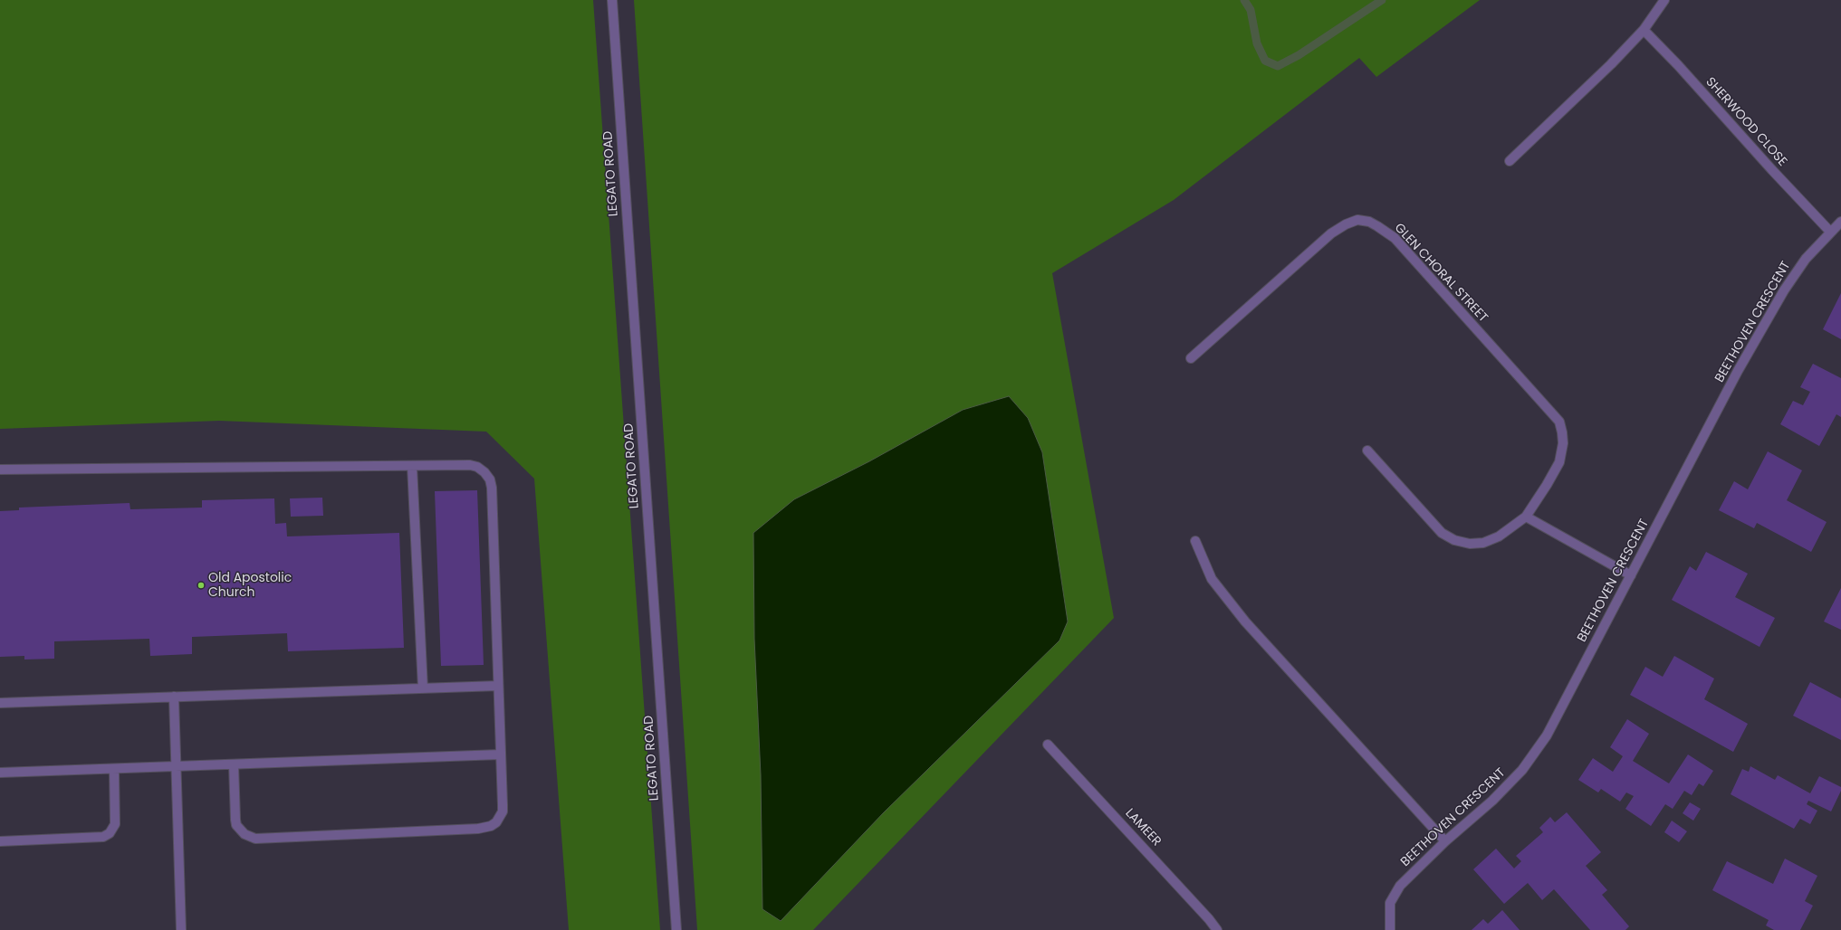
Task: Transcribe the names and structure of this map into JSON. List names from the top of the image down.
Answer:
{
  "streets": {
    "street": [
      "SHERWOOD CLOSE",
      "LEGATO ROAD",
      "GLEN CHORAL STREET",
      "BEETHOVEN CRESCENT",
      "LAMEER"
    ]
  },
  "crossings": [
    ["SHERWOOD CLOSE", "BEETHOVEN CRESCENT"]
  ],
  "places": ["Old Apostolic Church"]
}
